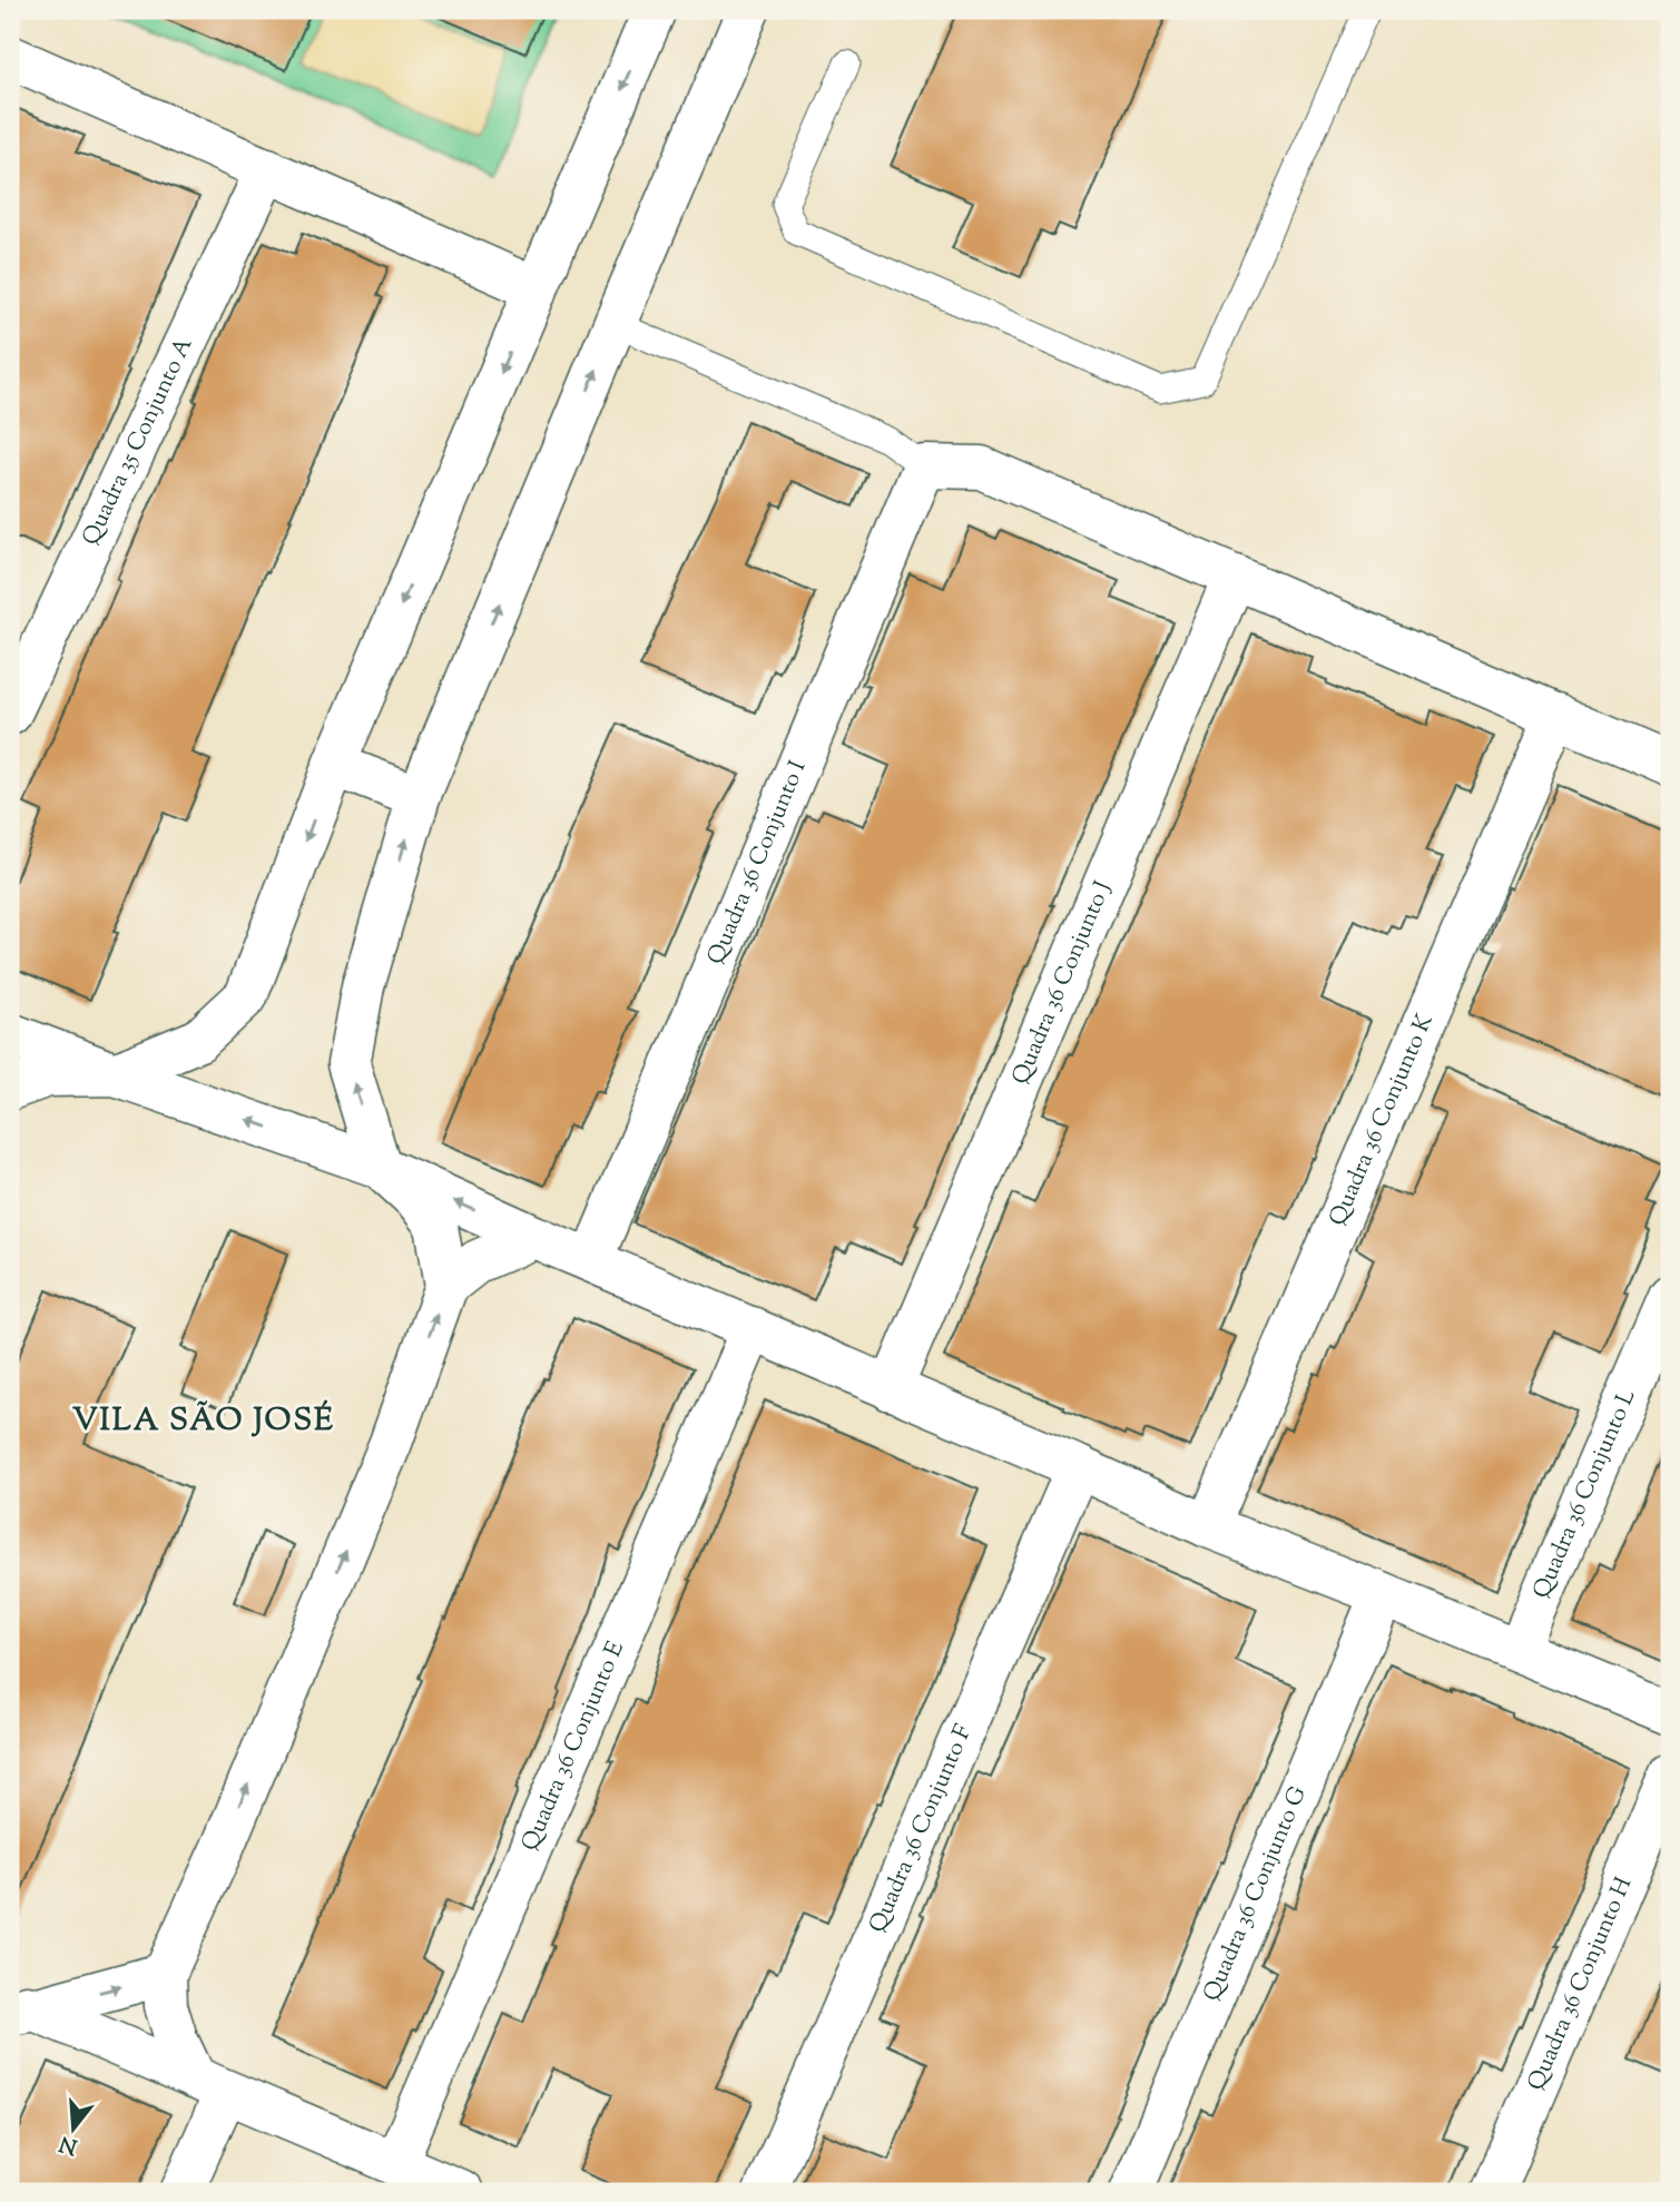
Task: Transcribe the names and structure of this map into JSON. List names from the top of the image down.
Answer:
{
  "streets": {
    "street": [
      "Quadra 35 Conjunto A",
      "Quadra 36 Conjunto I",
      "Quadra 36 Conjunto J",
      "Quadra 36 Conjunto K",
      "Quadra 36 Conjunto L",
      "Quadra 36 Conjunto E",
      "Quadra 36 Conjunto F",
      "Quadra 36 Conjunto G",
      "Quadra 36 Conjunto H"
    ]
  },
  "districts": ["VILA SÃO JOSÉ"],
  "north": "bottom"
}
